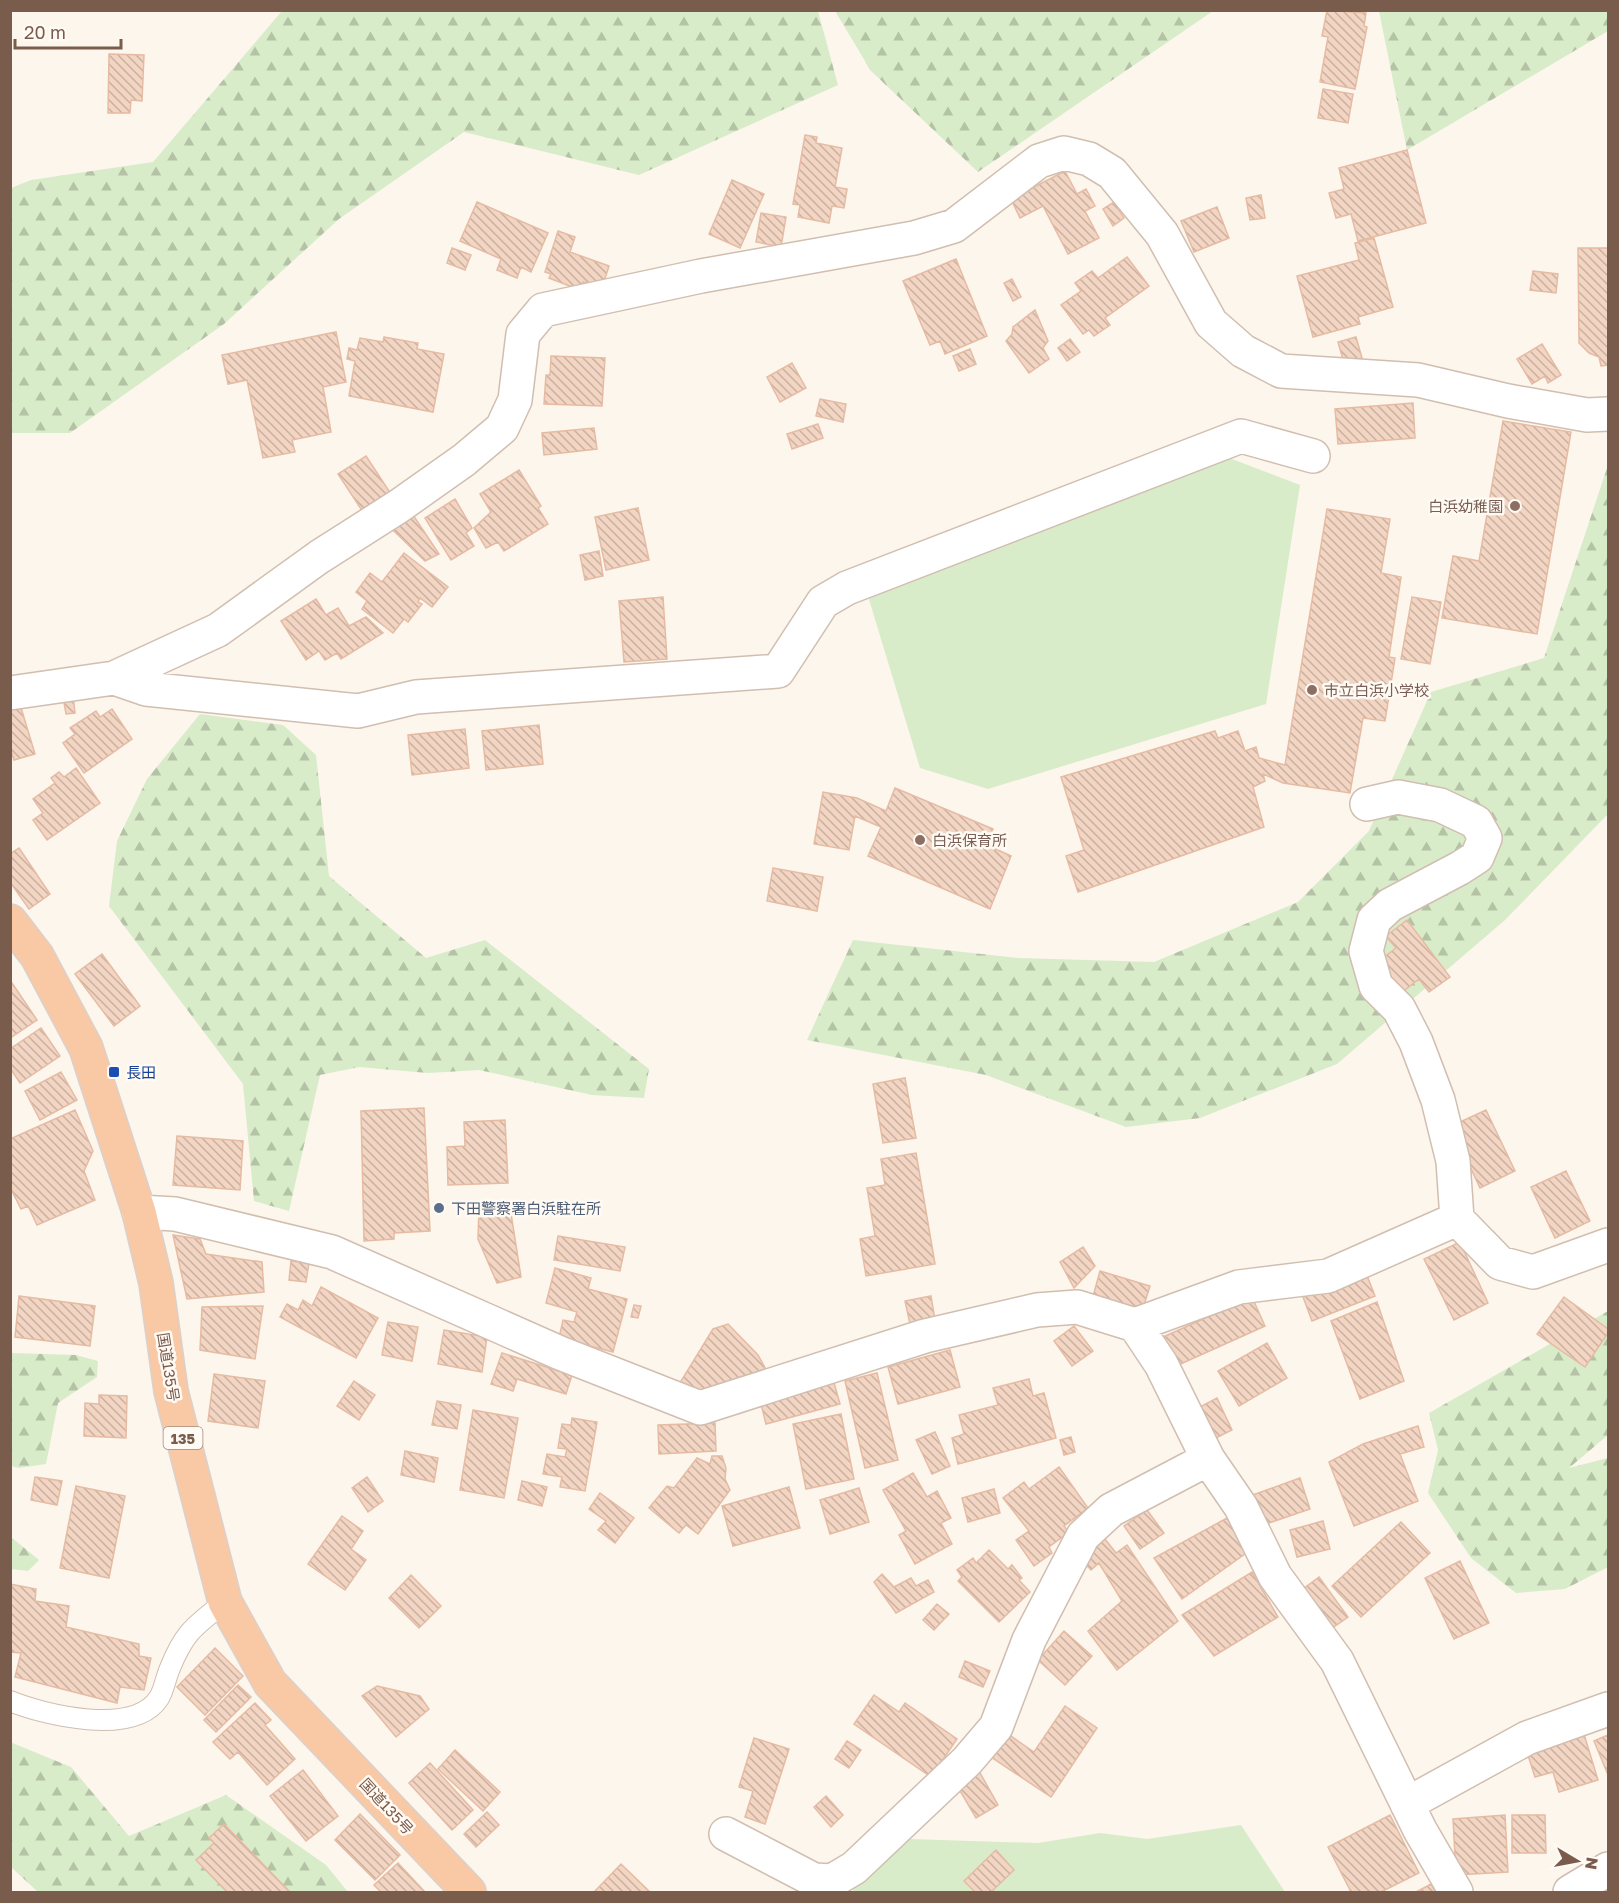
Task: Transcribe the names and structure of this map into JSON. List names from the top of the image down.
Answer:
{
  "streets": {
    "highway": ["国道135号", "135"]
  },
  "places": {
    "other": [
      "白浜幼稚園",
      "市立白浜小学校",
      "白浜保育所",
      "下田警察署白浜駐在所"
    ],
    "transit": ["長田"]
  },
  "scale_bar": "20 m",
  "north": "right"
}
